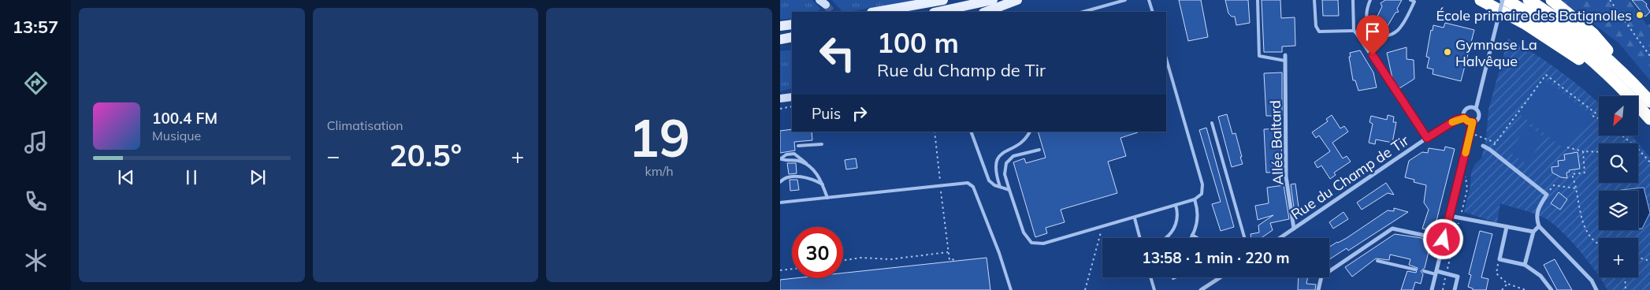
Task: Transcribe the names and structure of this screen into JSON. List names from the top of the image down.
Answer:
{
  "streets": {
    "street": ["Allée Baltard", "Rue du Champ de Tir"]
  },
  "crossings": [
    ["Allée Baltard", "Rue du Champ de Tir"]
  ],
  "places": ["École primaire des Batignolles", "Gymnase La Halvêque"],
  "north": "bottom left",
  "page": {
    "tabs": "13:57",
    "tile": [
      "Climatisation",
      ["19", "km/h"]
    ],
    "turn": ["100 m", "Rue du Champ de Tir"],
    "then": "Puis",
    "map_buttons": "+",
    "song": ["100.4 FM", "Musique"],
    "heat": ["−", "20.5°", "+"],
    "limit": "30",
    "trip": "13:58 · 1 min · 220 m"
  }
}
